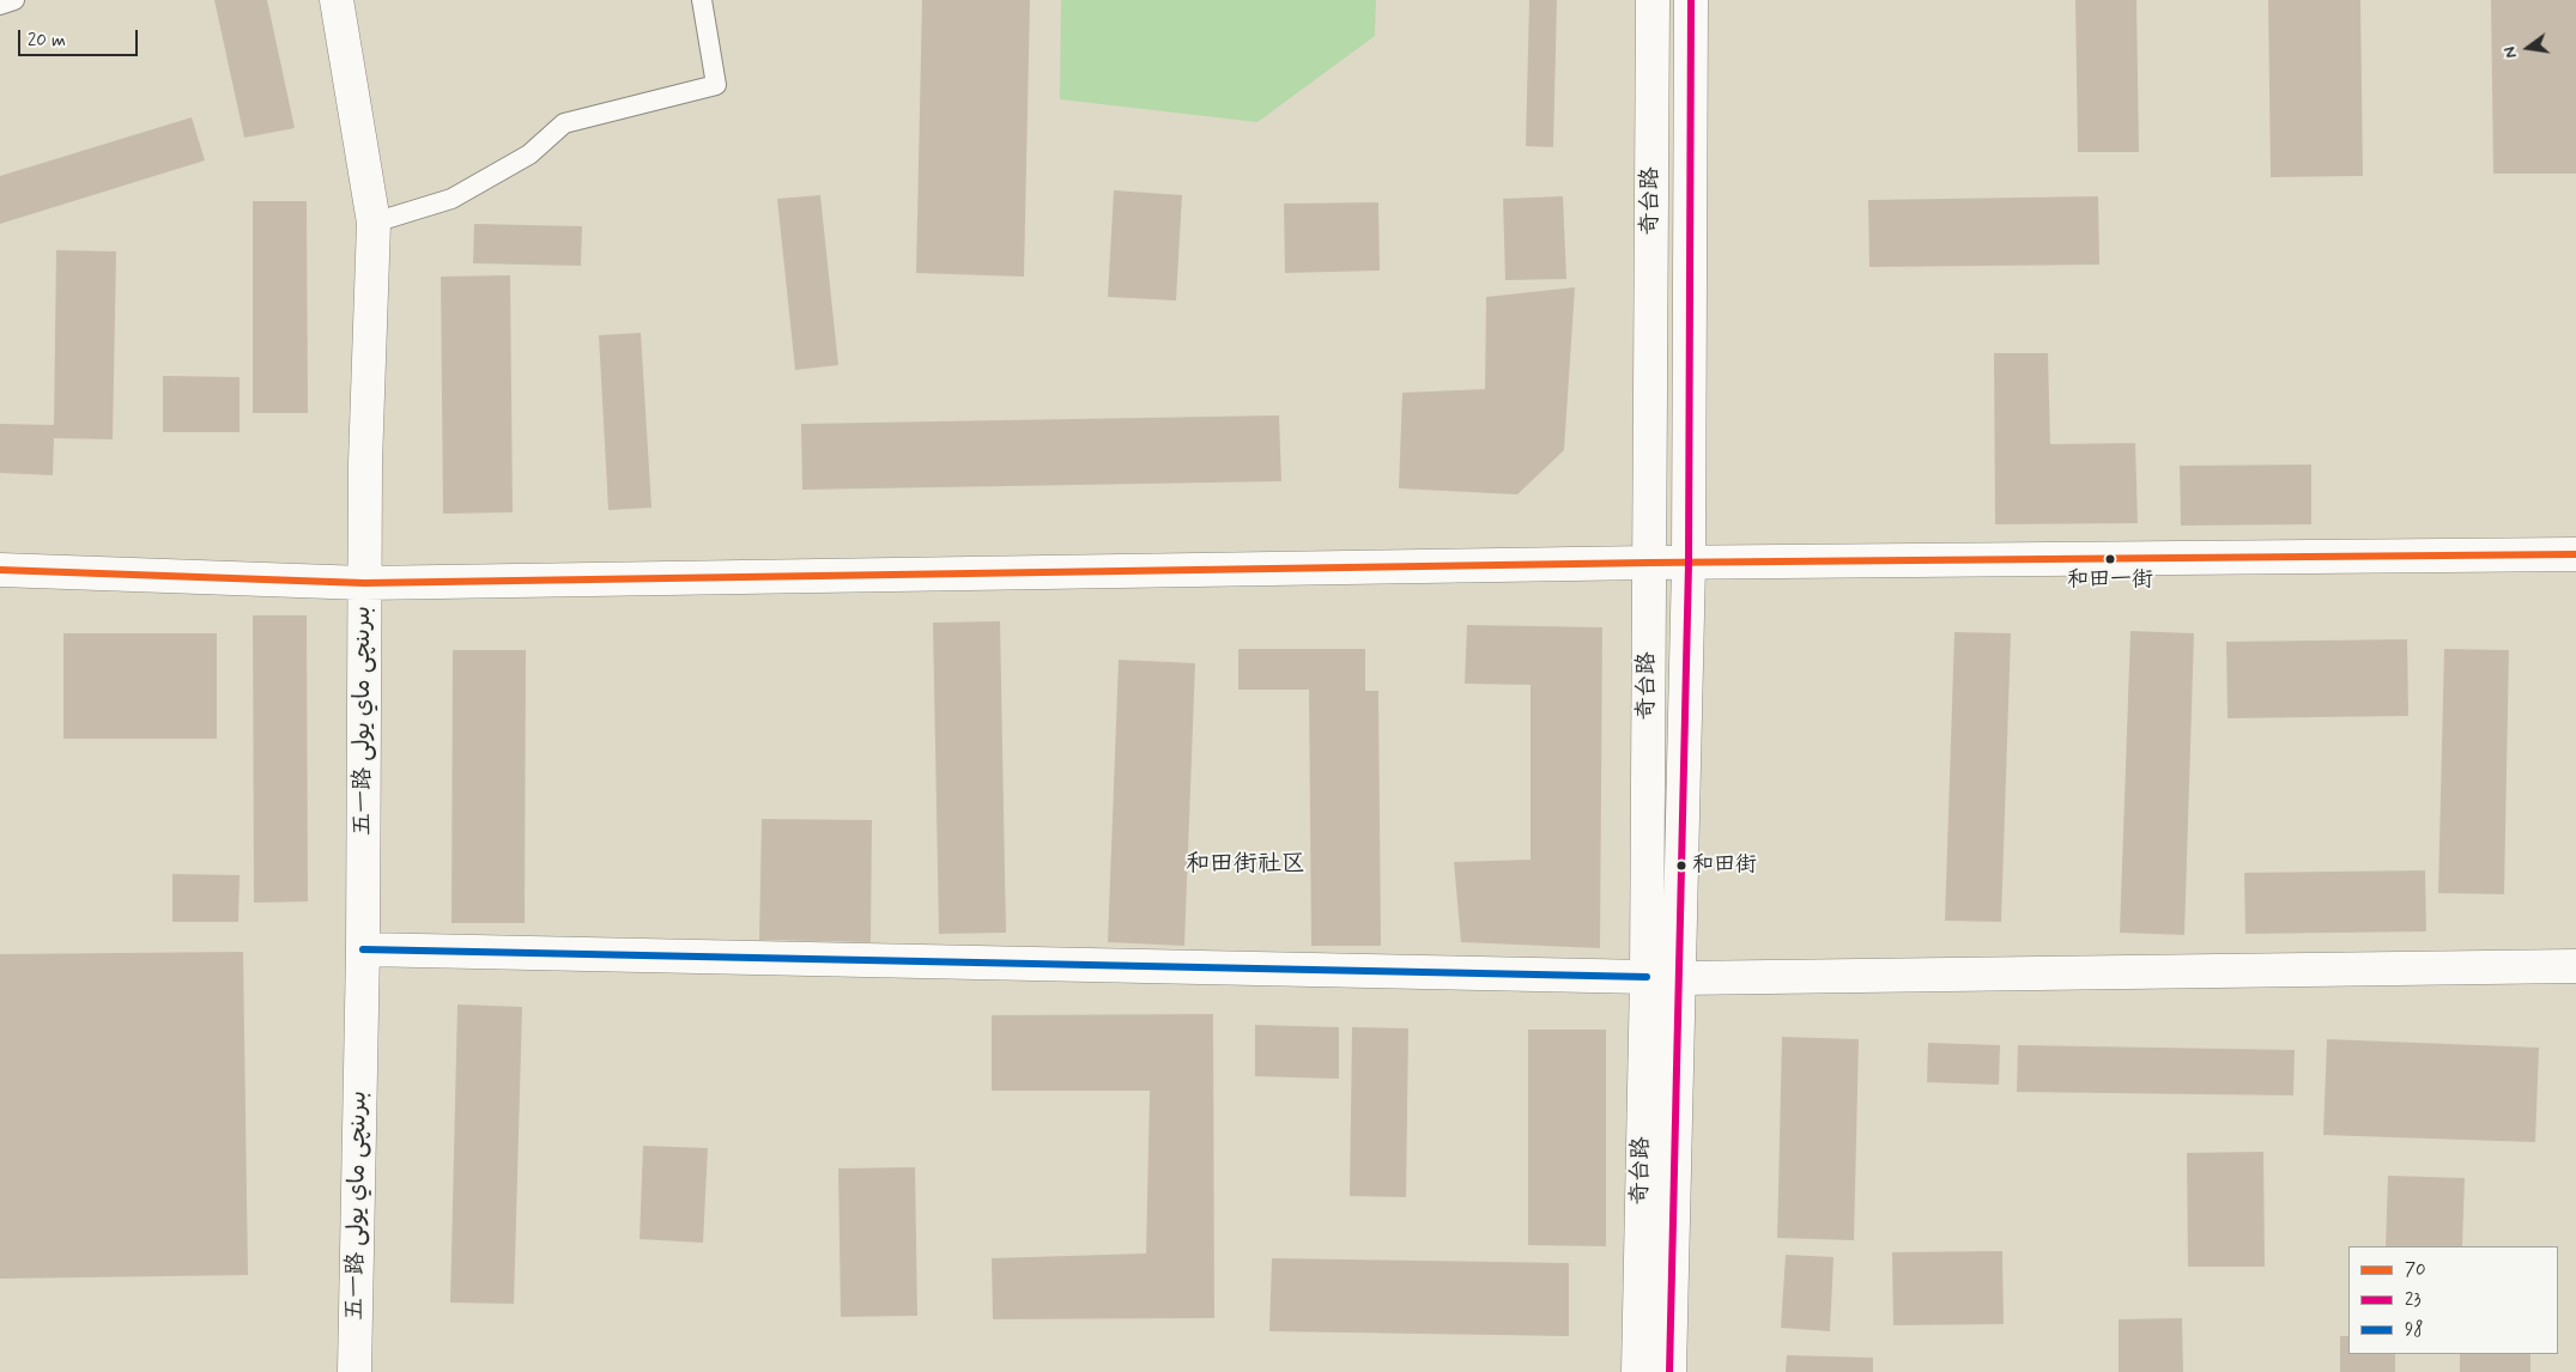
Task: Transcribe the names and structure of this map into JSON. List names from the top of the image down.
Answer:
{
  "streets": {
    "street": ["奇台路", "五一路 بىرىنچى ماي يولى"]
  },
  "districts": ["和田街社区"],
  "places": ["和田一街", "和田街"],
  "lines": ["transit line 23", "transit line 70", "transit line 98"],
  "legend": ["70", "23", "98"],
  "scale_bar": "20 m",
  "north": "left"
}
